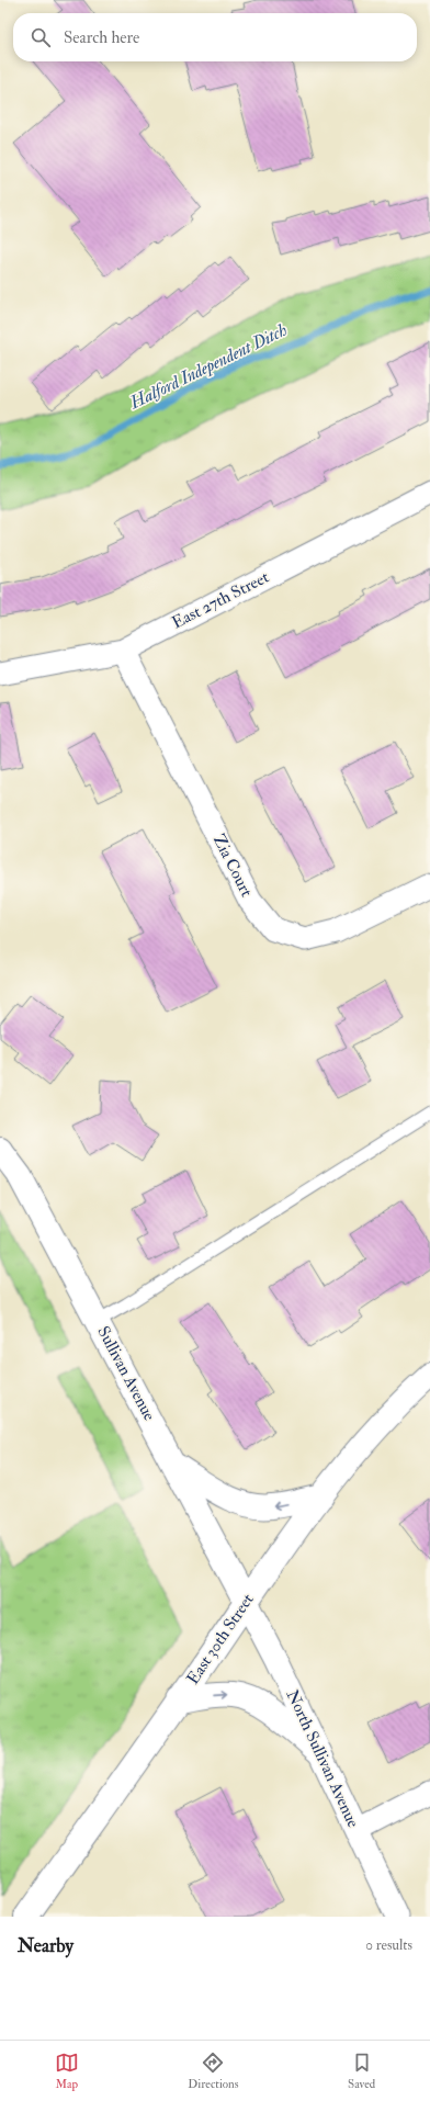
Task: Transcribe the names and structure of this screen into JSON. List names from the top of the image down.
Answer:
{
  "streets": {
    "main road": ["Sullivan Avenue", "East 30th Street"],
    "street": ["East 27th Street", "Zia Court", "North Sullivan Avenue"]
  },
  "crossings": [
    ["East 27th Street", "Zia Court"],
    ["Sullivan Avenue", "East 30th Street"],
    ["Sullivan Avenue", "North Sullivan Avenue"],
    ["East 30th Street", "North Sullivan Avenue"]
  ],
  "water": ["Halford Independent Ditch"],
  "page": {
    "search": "Search here",
    "heading": ["Nearby", "0 results"],
    "nav": ["Map", "Directions", "Saved"]
  }
}
